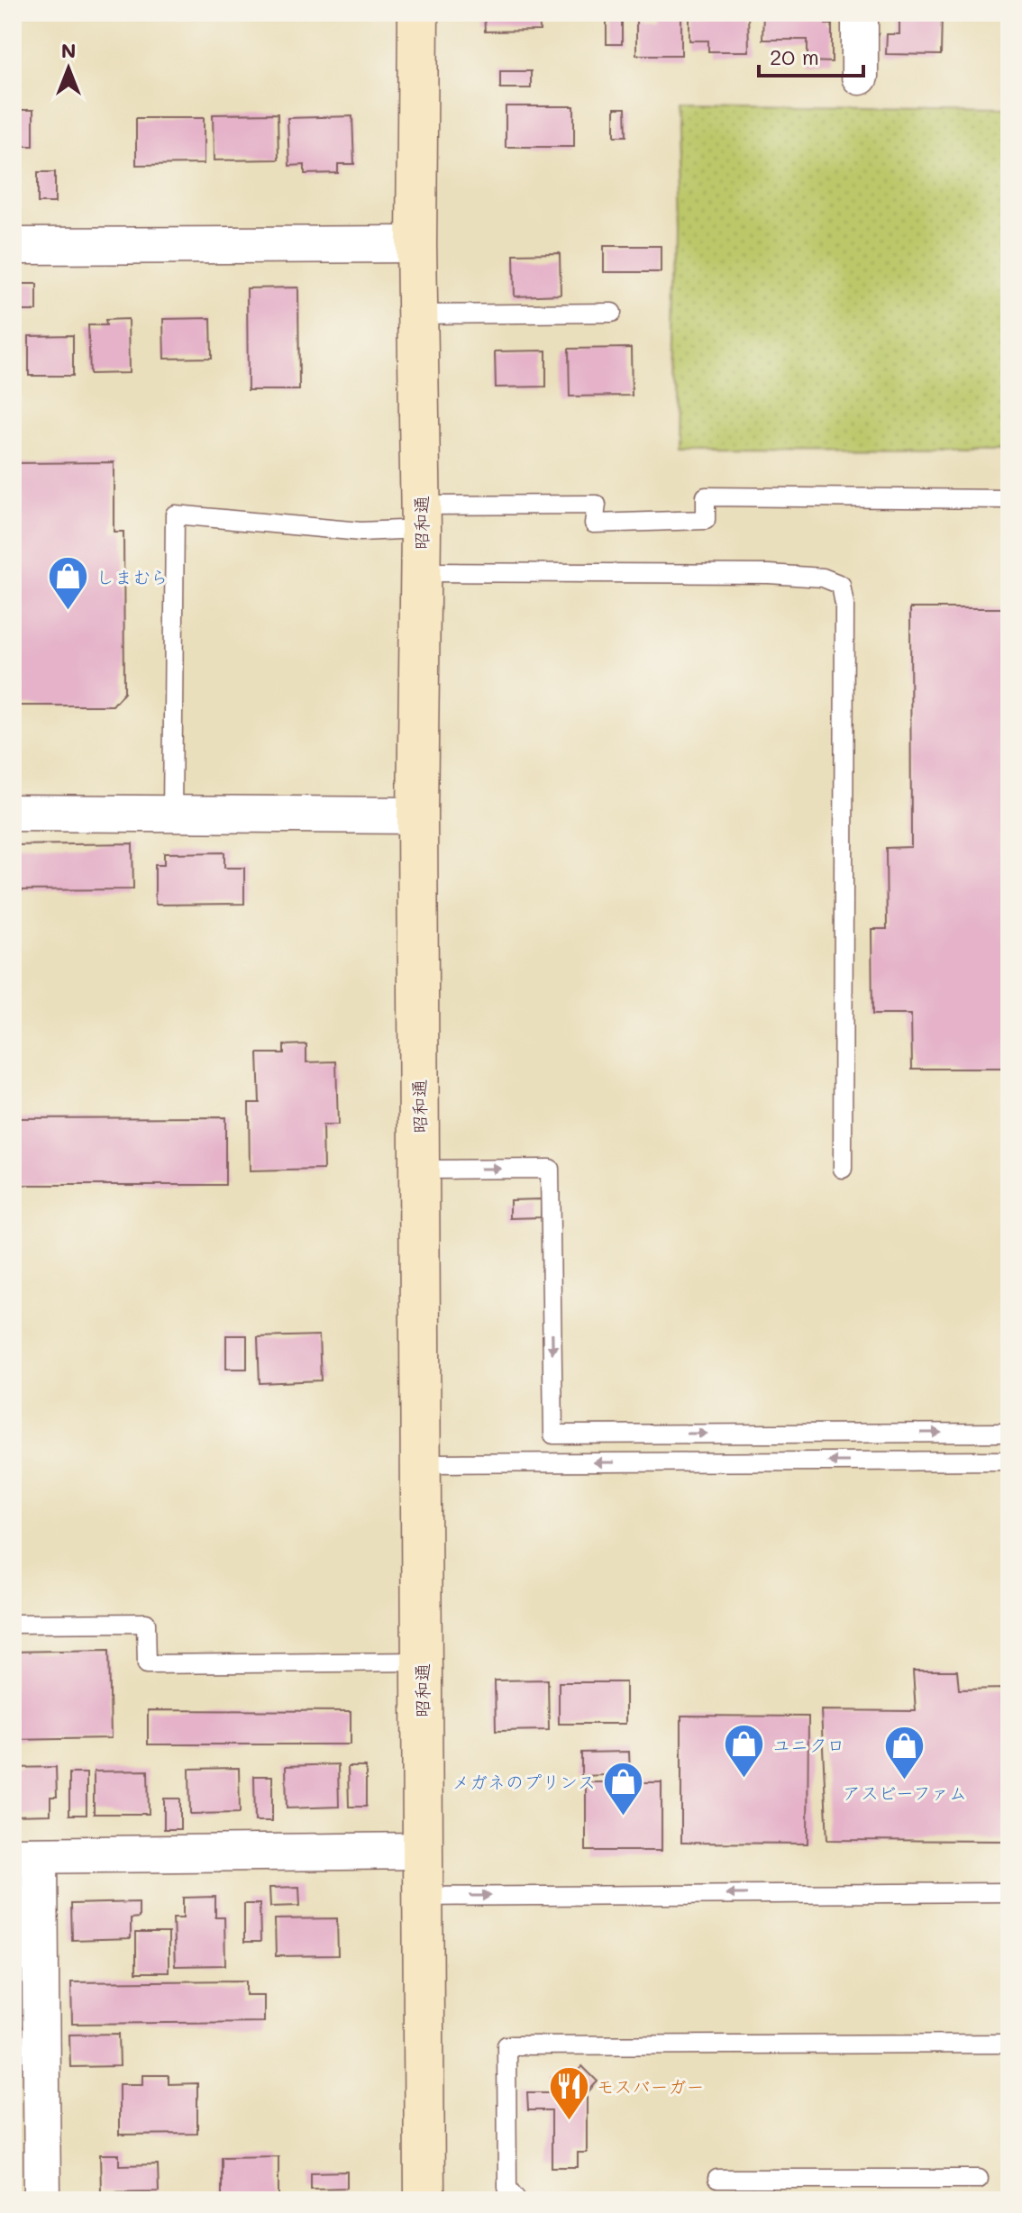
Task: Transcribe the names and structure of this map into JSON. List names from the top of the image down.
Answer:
{
  "streets": {
    "street": ["昭和通"]
  },
  "places": {
    "shop": [
      "しまむら",
      "ユニクロ",
      "アスビーファム",
      "メガネのプリンス"
    ],
    "restaurant": ["モスバーガー"]
  },
  "scale_bar": "20 m",
  "north": "top"
}
